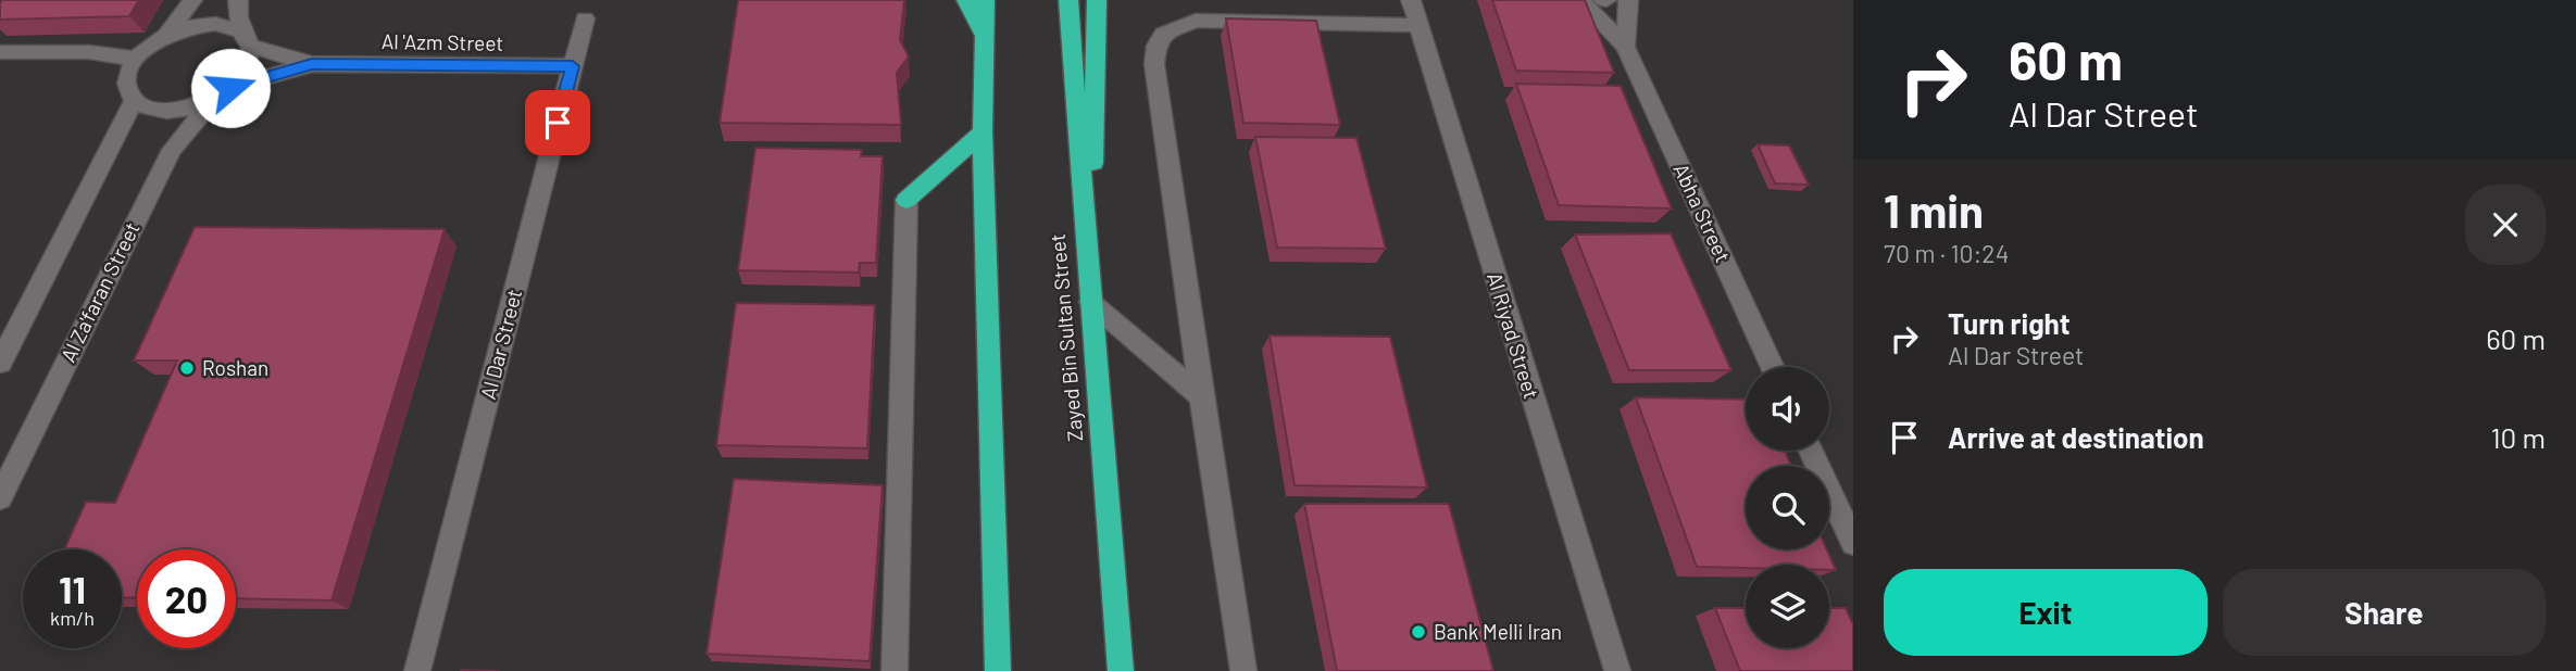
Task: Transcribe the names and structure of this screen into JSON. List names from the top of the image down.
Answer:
{
  "streets": {
    "highway": ["Zayed Bin Sultan Street"],
    "street": [
      "Al 'Azm Street",
      "Abha Street",
      "Al Za'faran Street",
      "Al Riyad Street",
      "Al Dar Street"
    ]
  },
  "crossings": [
    ["Al 'Azm Street", "Al Za'faran Street"],
    ["Al 'Azm Street", "Al Dar Street"]
  ],
  "places": ["Roshan", "Bank Melli Iran"],
  "page": {
    "turn": ["60 m", "Al Dar Street"],
    "heading": ["1 min", "70 m · 10:24"],
    "list": [
      {
        "name": "Turn right",
        "note": "Al Dar Street",
        "value": "60 m"
      },
      {
        "name": "Arrive at destination",
        "value": "10 m"
      }
    ],
    "speed": "11 km/h",
    "limit": "20",
    "buttons": ["Exit", "Share"]
  }
}
